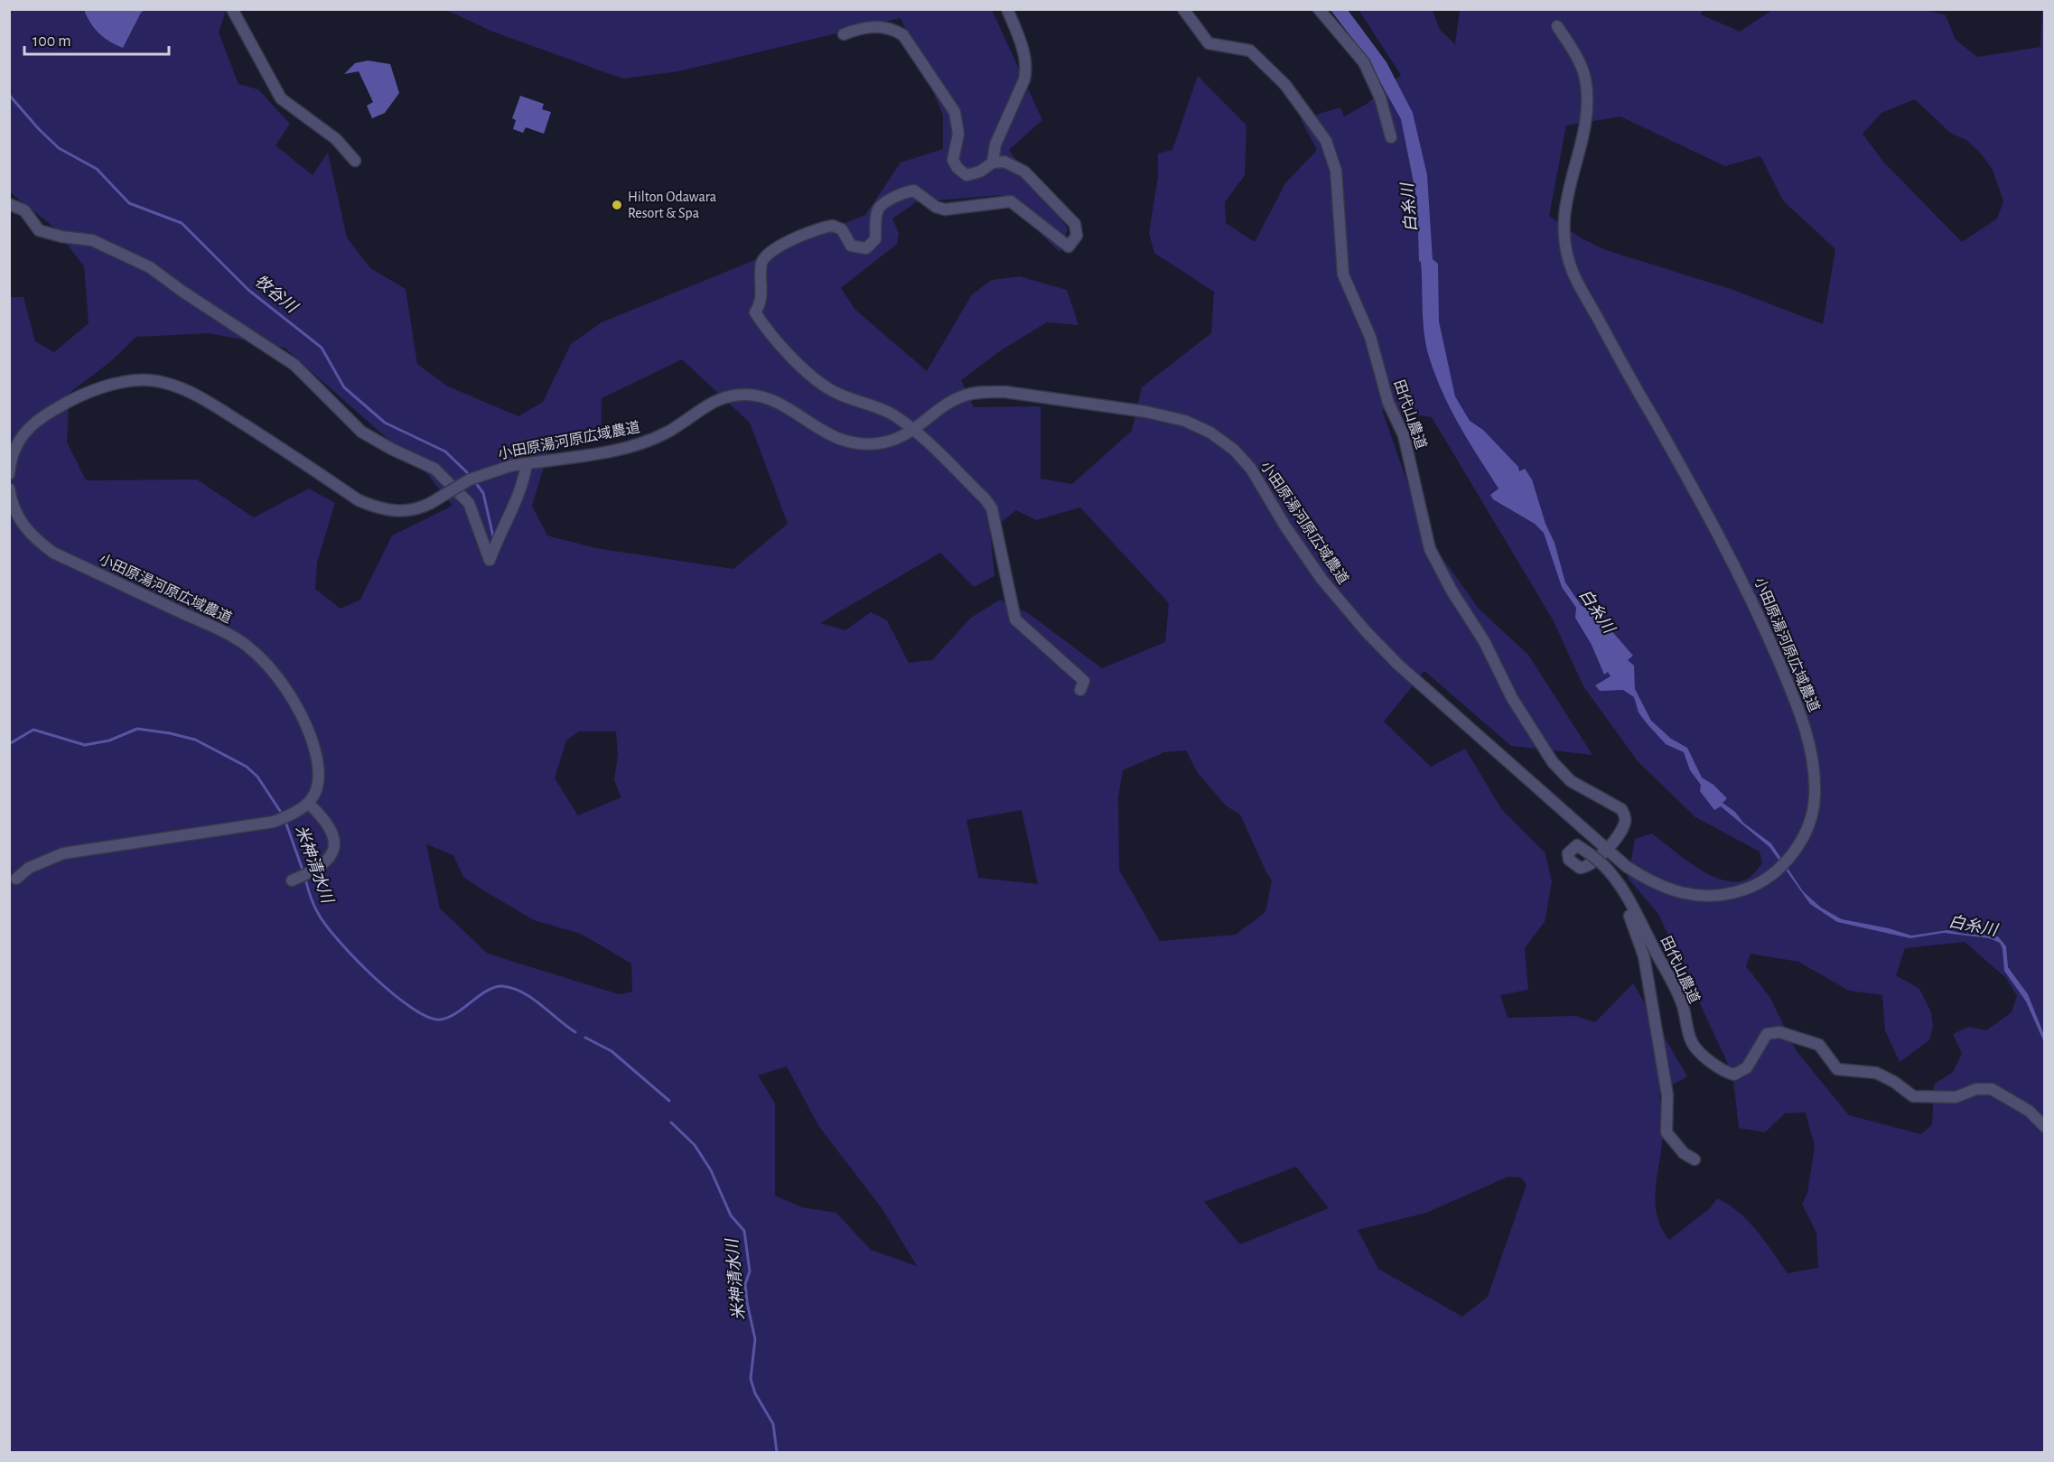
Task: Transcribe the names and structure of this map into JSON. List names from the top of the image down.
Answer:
{
  "streets": {
    "street": ["田代山農道", "小田原湯河原広域農道"]
  },
  "crossings": [
    ["田代山農道", "小田原湯河原広域農道"]
  ],
  "water": ["白糸川", "牧谷川", "米神清水川"],
  "places": ["Hilton Odawara Resort & Spa"],
  "scale_bar": "100 m"
}
